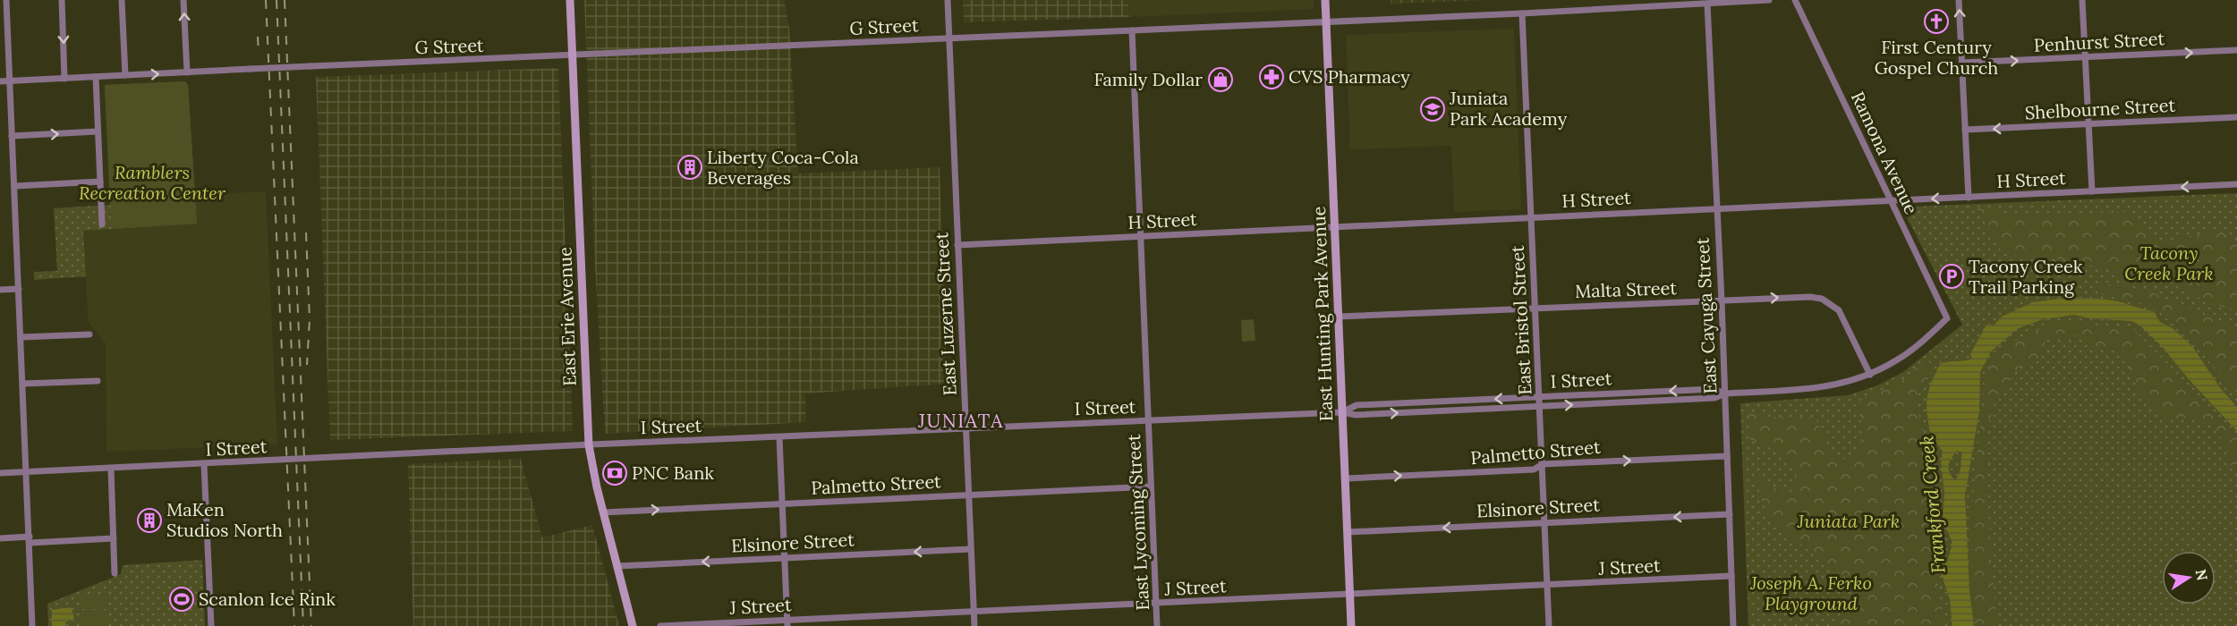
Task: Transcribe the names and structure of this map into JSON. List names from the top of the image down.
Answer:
{
  "streets": {
    "main road": ["East Hunting Park Avenue", "East Erie Avenue"],
    "street": [
      "G Street",
      "Penhurst Street",
      "Shelbourne Street",
      "Ramona Avenue",
      "H Street",
      "Malta Street",
      "East Luzerne Street",
      "East Cayuga Street",
      "East Bristol Street",
      "I Street",
      "Palmetto Street",
      "Elsinore Street",
      "East Lycoming Street",
      "J Street"
    ]
  },
  "crossings": [
    ["G Street", "East Luzerne Street"],
    ["G Street", "East Hunting Park Avenue"],
    ["G Street", "East Cayuga Street"],
    ["G Street", "East Erie Avenue"],
    ["G Street", "East Bristol Street"],
    ["G Street", "East Lycoming Street"],
    ["Ramona Avenue", "H Street"],
    ["Ramona Avenue", "I Street"],
    ["H Street", "East Luzerne Street"],
    ["H Street", "East Hunting Park Avenue"],
    ["H Street", "East Cayuga Street"],
    ["H Street", "East Bristol Street"],
    ["H Street", "East Lycoming Street"],
    ["Malta Street", "East Hunting Park Avenue"],
    ["Malta Street", "East Cayuga Street"],
    ["Malta Street", "East Bristol Street"],
    ["Malta Street", "I Street"],
    ["East Luzerne Street", "I Street"],
    ["East Luzerne Street", "Palmetto Street"],
    ["East Luzerne Street", "Elsinore Street"],
    ["East Luzerne Street", "J Street"],
    ["East Hunting Park Avenue", "I Street"],
    ["East Hunting Park Avenue", "Palmetto Street"],
    ["East Hunting Park Avenue", "Elsinore Street"],
    ["East Hunting Park Avenue", "J Street"],
    ["East Cayuga Street", "I Street"],
    ["East Cayuga Street", "Palmetto Street"],
    ["East Cayuga Street", "Elsinore Street"],
    ["East Cayuga Street", "J Street"],
    ["East Erie Avenue", "I Street"],
    ["East Erie Avenue", "Palmetto Street"],
    ["East Erie Avenue", "Elsinore Street"],
    ["East Bristol Street", "I Street"],
    ["East Bristol Street", "Palmetto Street"],
    ["East Bristol Street", "Elsinore Street"],
    ["East Bristol Street", "J Street"],
    ["I Street", "East Lycoming Street"],
    ["Palmetto Street", "East Lycoming Street"],
    ["East Lycoming Street", "J Street"]
  ],
  "one_way": [
    "Penhurst Street",
    "Shelbourne Street",
    "Palmetto Street",
    "Elsinore Street"
  ],
  "districts": ["JUNIATA"],
  "water": ["Frankford Creek"],
  "parks": [
    "Ramblers Recreation Center",
    "Tacony Creek Park",
    "Juniata Park",
    "Joseph A. Ferko Playground"
  ],
  "places": {
    "church": ["First Century Gospel Church"],
    "pharmacy": ["CVS Pharmacy"],
    "shop": ["Family Dollar"],
    "school or university": ["Juniata Park Academy"],
    "building": ["Liberty Coca-Cola Beverages", "MaKen Studios North"],
    "parking": ["Tacony Creek Trail Parking"],
    "bank": ["PNC Bank"],
    "sports": ["Scanlon Ice Rink"]
  },
  "north": "right"
}
